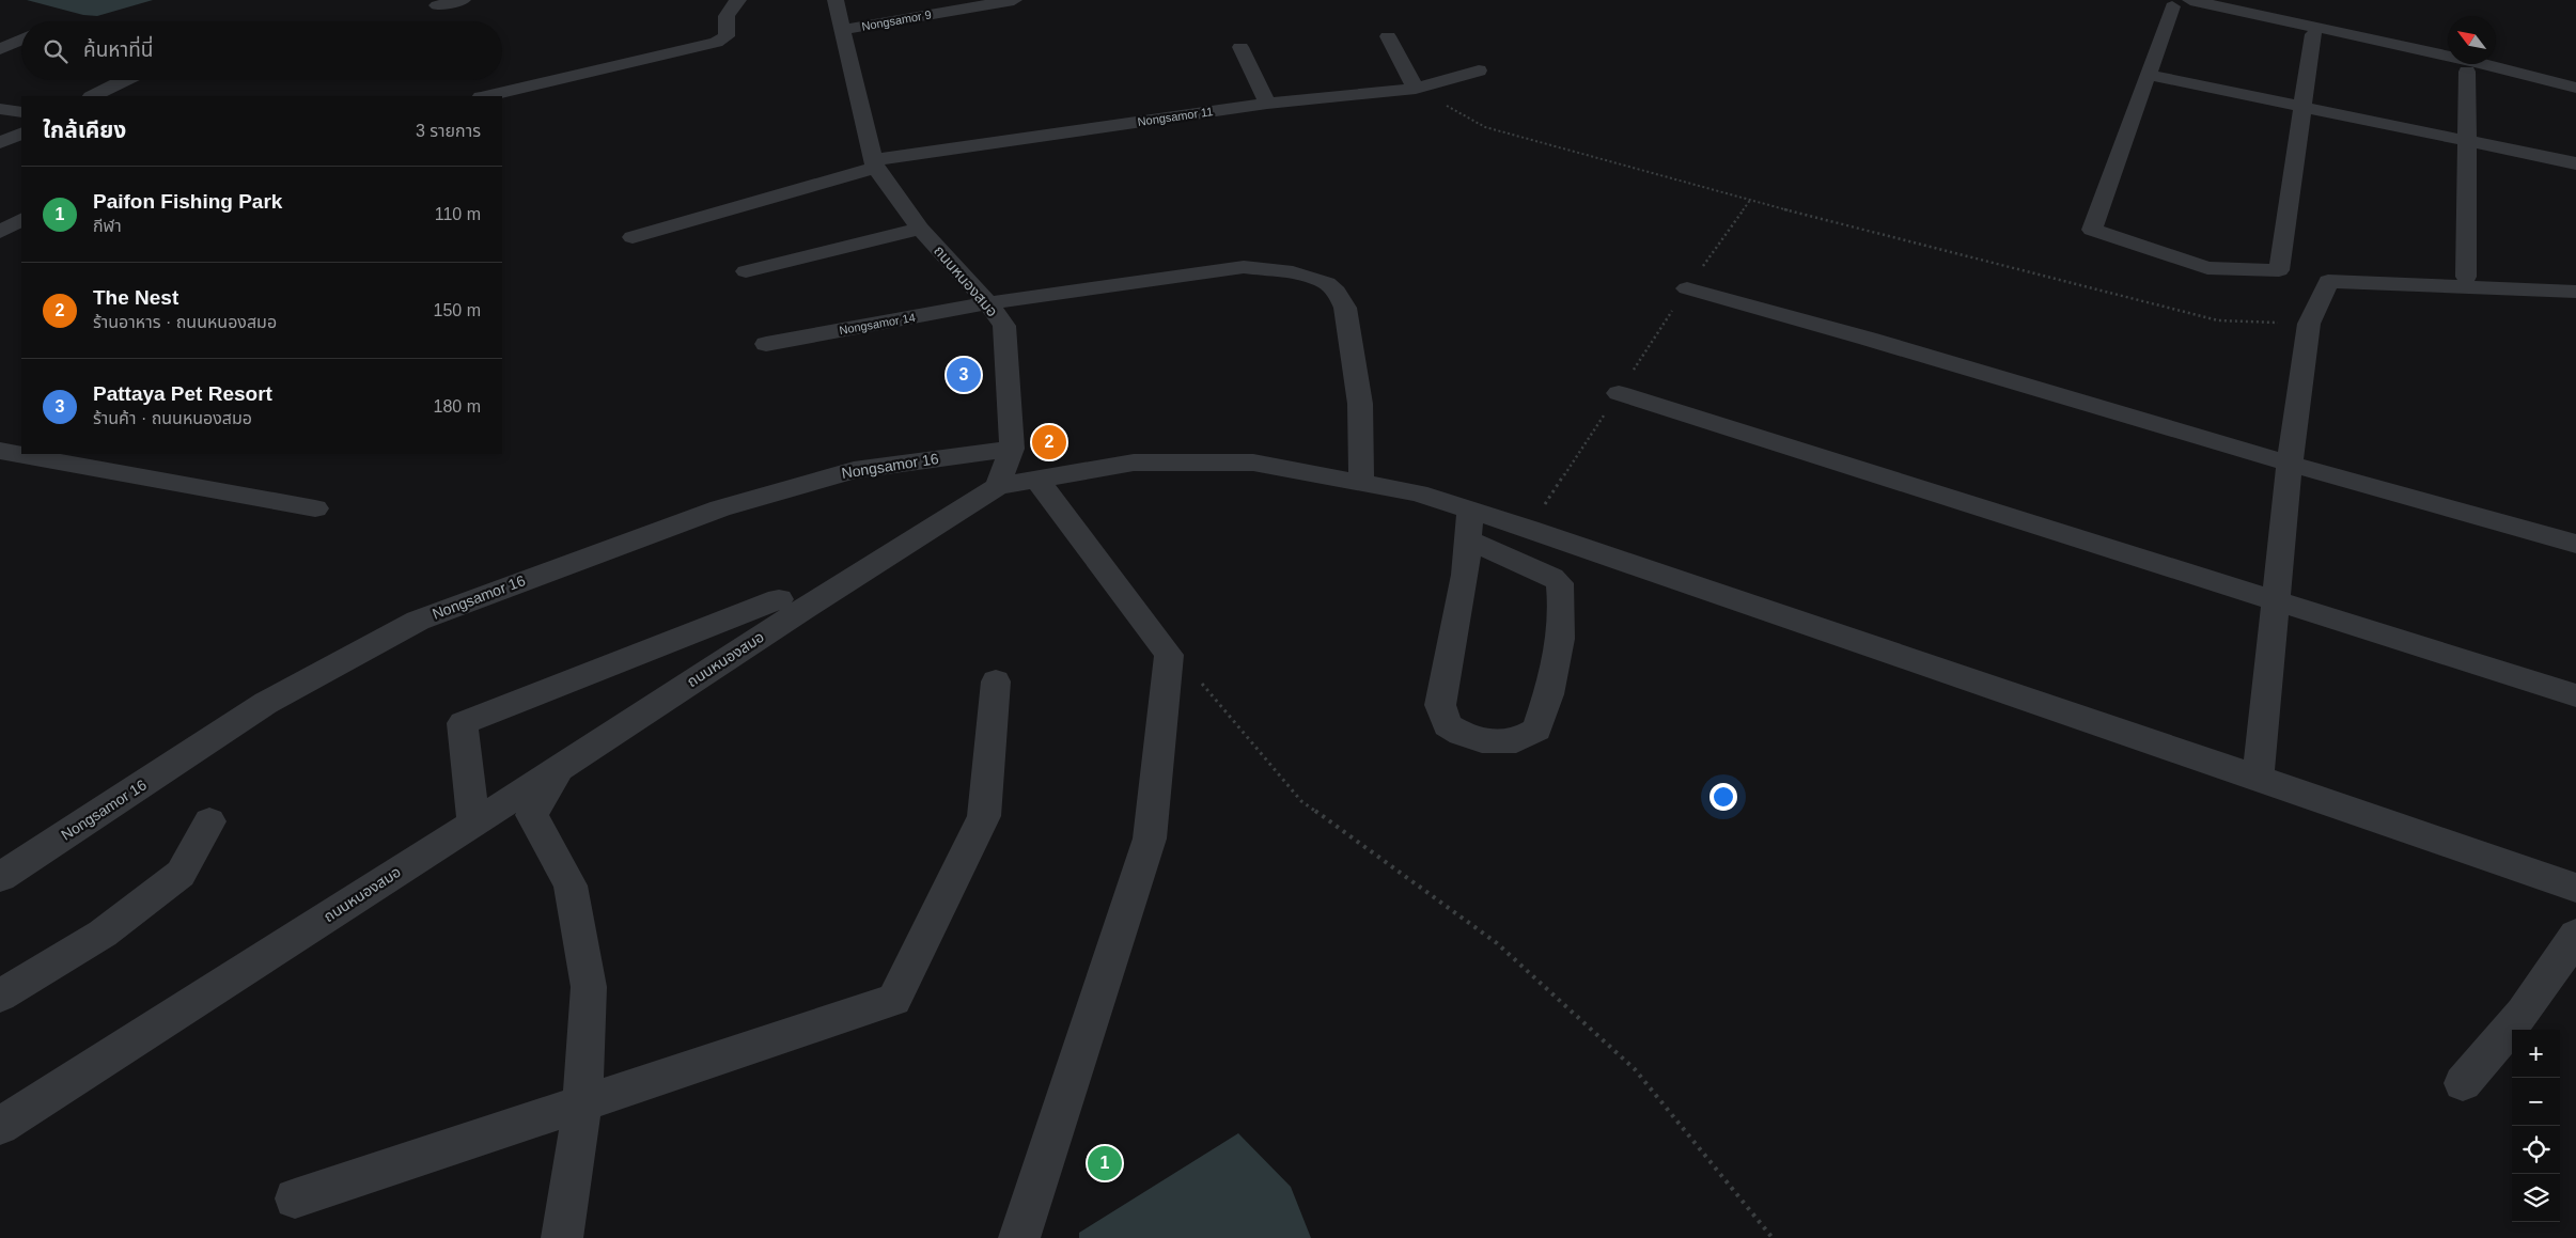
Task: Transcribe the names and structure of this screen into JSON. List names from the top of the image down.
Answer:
{
  "streets": {
    "street": [
      "Nongsamor 9",
      "Nongsamor 11",
      "ถนนหนองสมอ",
      "Nongsamor 14",
      "Nongsamor 16"
    ]
  },
  "crossings": [
    ["Nongsamor 9", "ถนนหนองสมอ"],
    ["Nongsamor 11", "ถนนหนองสมอ"],
    ["ถนนหนองสมอ", "Nongsamor 14"],
    ["ถนนหนองสมอ", "Nongsamor 16"]
  ],
  "north": "top left",
  "page": {
    "search": "ค้นหาที่นี่",
    "heading": ["ใกล้เคียง", "3 รายการ"],
    "list": [
      {
        "mark": "1",
        "name": "Paifon Fishing Park",
        "note": "กีฬา",
        "value": "110 m"
      },
      {
        "mark": "2",
        "name": "The Nest",
        "note": "ร้านอาหาร · ถนนหนองสมอ",
        "value": "150 m"
      },
      {
        "mark": "3",
        "name": "Pattaya Pet Resort",
        "note": "ร้านค้า · ถนนหนองสมอ",
        "value": "180 m"
      }
    ],
    "pins": ["3", "2", "1"],
    "map_buttons": ["+", "−"]
  }
}
